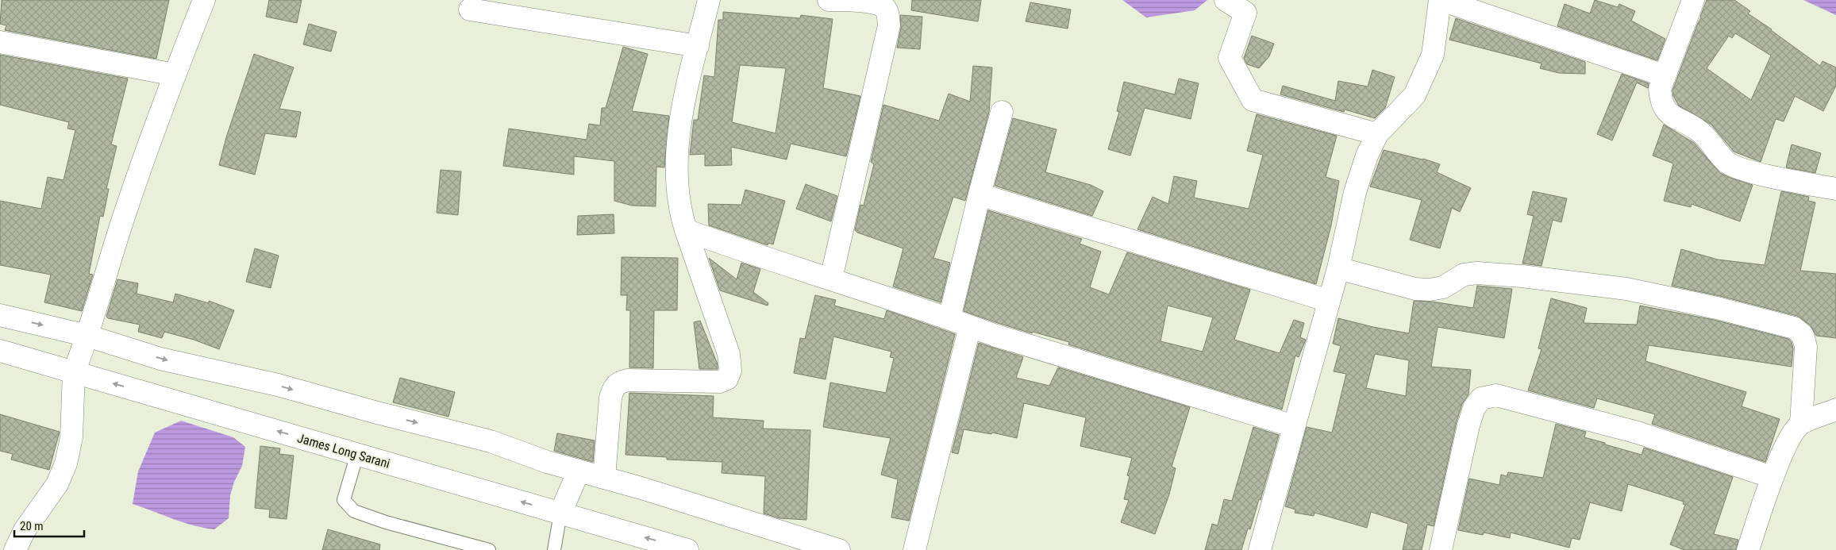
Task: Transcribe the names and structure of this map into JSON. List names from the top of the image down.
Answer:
{
  "streets": {
    "street": ["James Long Sarani"]
  },
  "scale_bar": "20 m"
}
